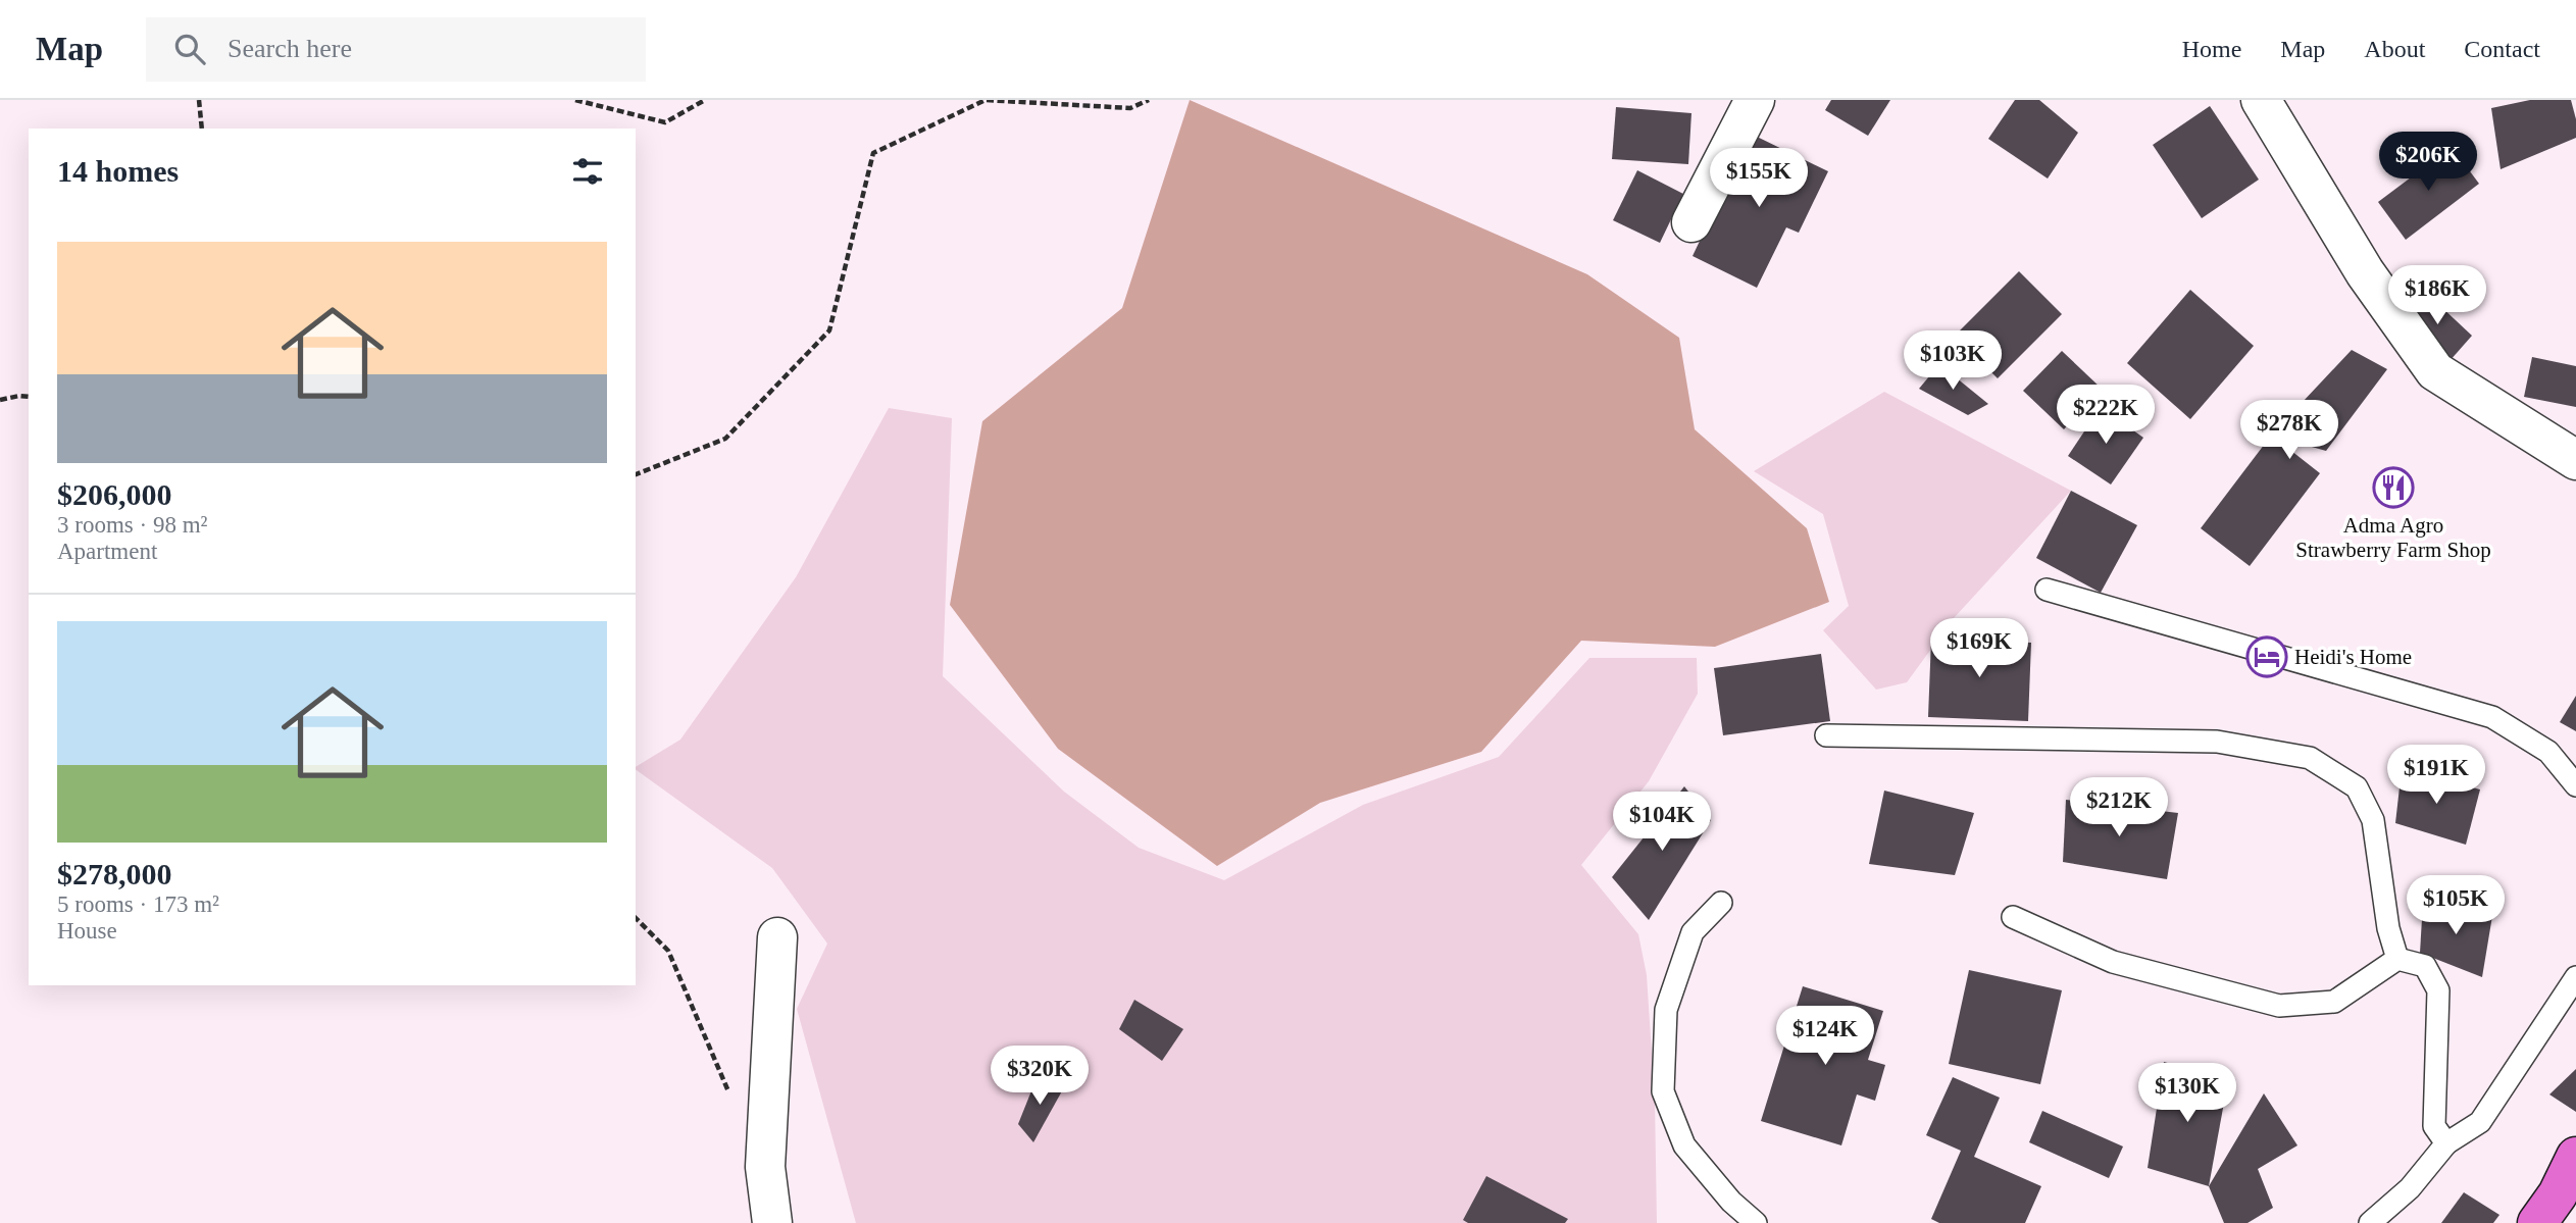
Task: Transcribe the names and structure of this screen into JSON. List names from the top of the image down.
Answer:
{
  "places": {
    "restaurant": ["Adma Agro Strawberry Farm Shop"],
    "hotel": ["Heidi's Home"]
  },
  "page": {
    "header": "Map",
    "search": "Search here",
    "nav": [
      "Home",
      "Map",
      "About",
      "Contact"
    ],
    "heading": "14 homes",
    "price": [
      "$206K",
      "$155K",
      "$186K",
      "$103K",
      "$222K",
      "$278K",
      "$169K",
      "$191K",
      "$212K",
      "$104K",
      "$105K",
      "$124K",
      "$320K",
      "$130K"
    ],
    "list": [
      {
        "name": "$206,000",
        "note": "3 rooms · 98 m² · Apartment"
      },
      {
        "name": "$278,000",
        "note": "5 rooms · 173 m² · House"
      }
    ]
  }
}
